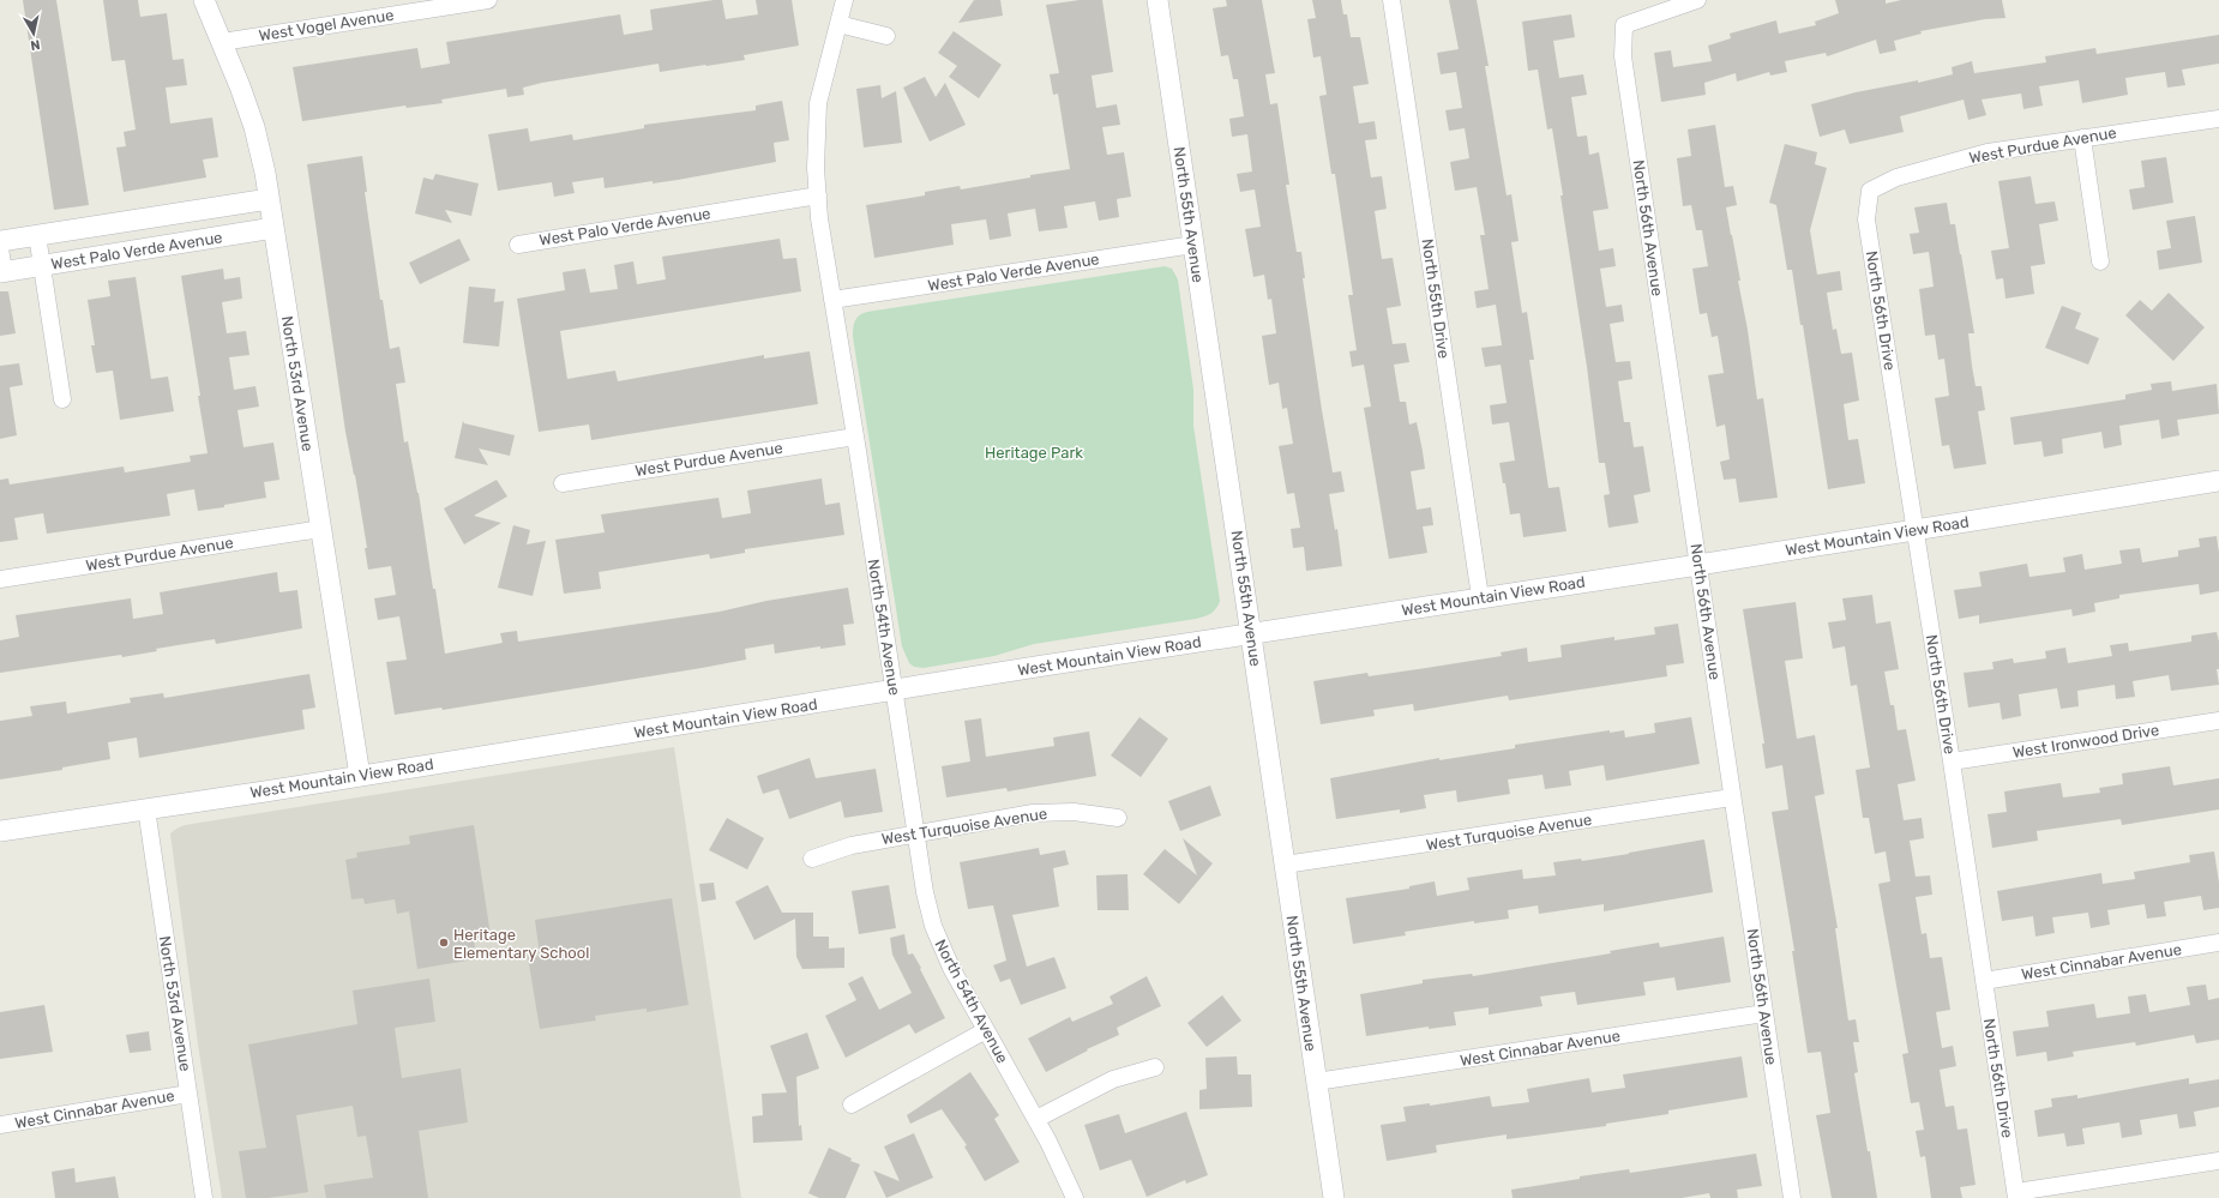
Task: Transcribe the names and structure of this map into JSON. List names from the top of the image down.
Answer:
{
  "streets": {
    "street": [
      "West Vogel Avenue",
      "West Purdue Avenue",
      "North 55th Avenue",
      "West Palo Verde Avenue",
      "North 56th Avenue",
      "North 55th Drive",
      "North 56th Drive",
      "North 53rd Avenue",
      "West Mountain View Road",
      "North 54th Avenue",
      "West Ironwood Drive",
      "West Turquoise Avenue",
      "West Cinnabar Avenue"
    ]
  },
  "crossings": [
    ["West Vogel Avenue", "North 53rd Avenue"],
    ["West Purdue Avenue", "North 56th Drive"],
    ["West Purdue Avenue", "North 53rd Avenue"],
    ["West Purdue Avenue", "North 54th Avenue"],
    ["North 55th Avenue", "West Palo Verde Avenue"],
    ["North 55th Avenue", "West Mountain View Road"],
    ["North 55th Avenue", "West Turquoise Avenue"],
    ["North 55th Avenue", "West Cinnabar Avenue"],
    ["West Palo Verde Avenue", "North 53rd Avenue"],
    ["West Palo Verde Avenue", "North 54th Avenue"],
    ["North 56th Avenue", "West Mountain View Road"],
    ["North 56th Avenue", "West Turquoise Avenue"],
    ["North 56th Avenue", "West Cinnabar Avenue"],
    ["North 55th Drive", "West Mountain View Road"],
    ["North 56th Drive", "West Mountain View Road"],
    ["North 56th Drive", "West Ironwood Drive"],
    ["North 56th Drive", "West Cinnabar Avenue"],
    ["North 53rd Avenue", "West Mountain View Road"],
    ["North 53rd Avenue", "West Cinnabar Avenue"],
    ["West Mountain View Road", "North 54th Avenue"],
    ["North 54th Avenue", "West Turquoise Avenue"]
  ],
  "parks": ["Heritage Park"],
  "places": ["Heritage Elementary School"],
  "north": "bottom"
}
